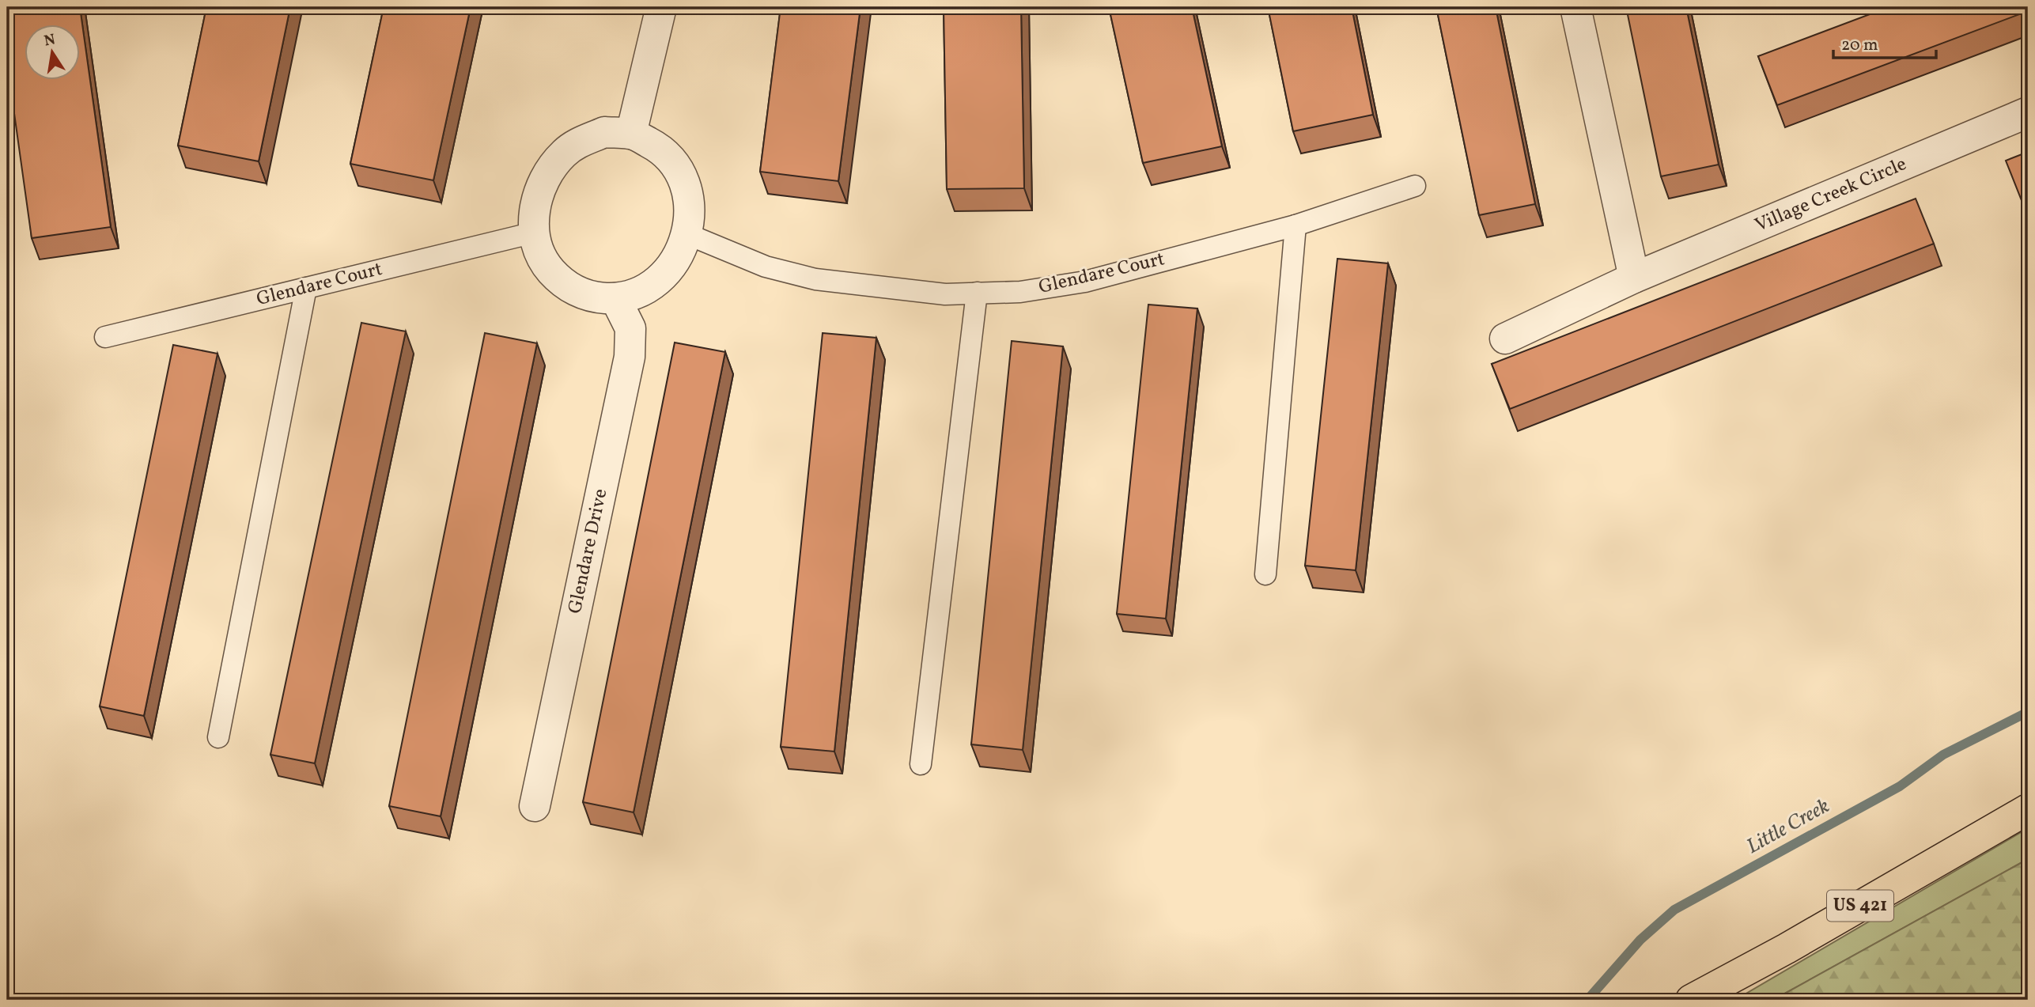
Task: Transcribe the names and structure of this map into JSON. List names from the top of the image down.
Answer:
{
  "streets": {
    "highway": ["US 421"],
    "street": ["Village Creek Circle", "Glendare Drive"],
    "lane": ["Glendare Court"]
  },
  "crossings": [
    ["Glendare Court", "Glendare Drive"]
  ],
  "water": ["Little Creek"],
  "scale_bar": "20 m",
  "north": "top"
}
